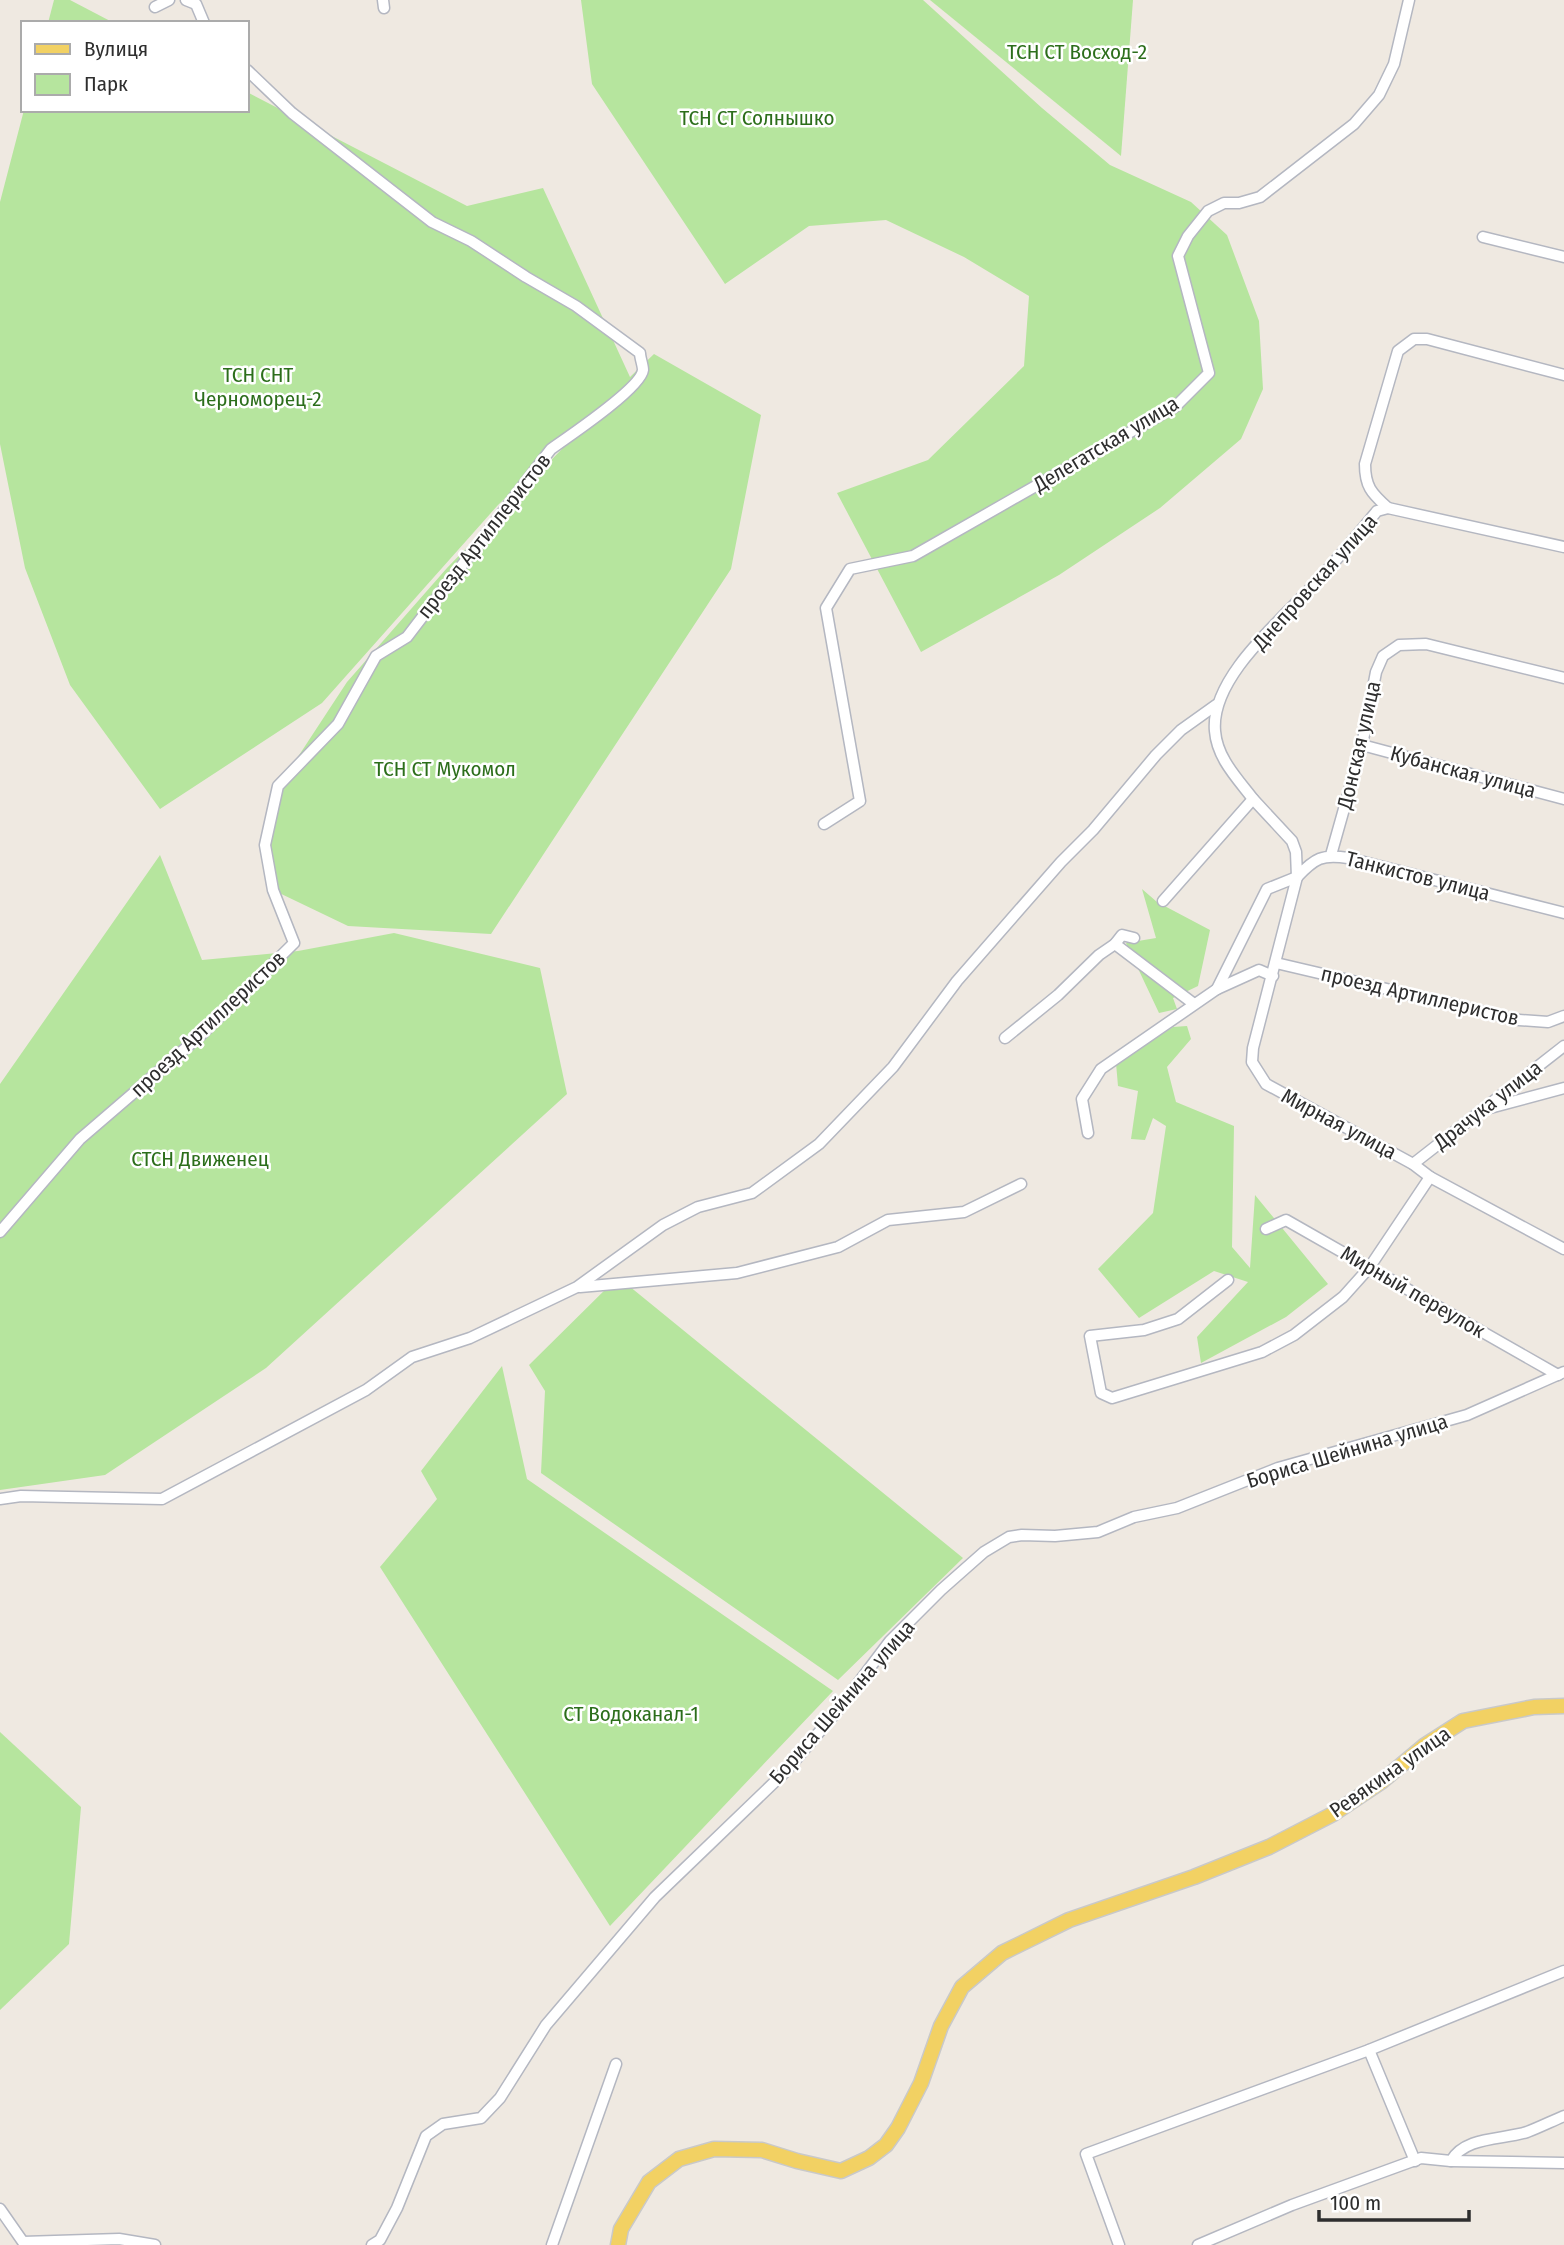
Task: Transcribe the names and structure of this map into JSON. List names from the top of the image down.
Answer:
{
  "streets": {
    "main road": ["Ревякина улица"],
    "street": [
      "Делегатская улица",
      "проезд Артиллеристов",
      "Днепровская улица",
      "Донская улица",
      "Кубанская улица",
      "Танкистов улица",
      "Драчука улица",
      "Мирная улица",
      "Мирный переулок",
      "Бориса Шейнина улица"
    ]
  },
  "crossings": [
    ["проезд Артиллеристов", "Мирная улица"],
    ["Донская улица", "Кубанская улица"],
    ["Донская улица", "Танкистов улица"],
    ["Танкистов улица", "Мирная улица"],
    ["Драчука улица", "Мирная улица"],
    ["Мирный переулок", "Бориса Шейнина улица"]
  ],
  "parks": [
    "ТСН СТ Восход-2",
    "ТСН СТ Солнышко",
    "ТСН СНТ Черноморец-2",
    "ТСН СТ Мукомол",
    "СТСН Движенец",
    "СТ Водоканал-1"
  ],
  "legend": ["Вулиця", "Парк"],
  "scale_bar": "100 m"
}
